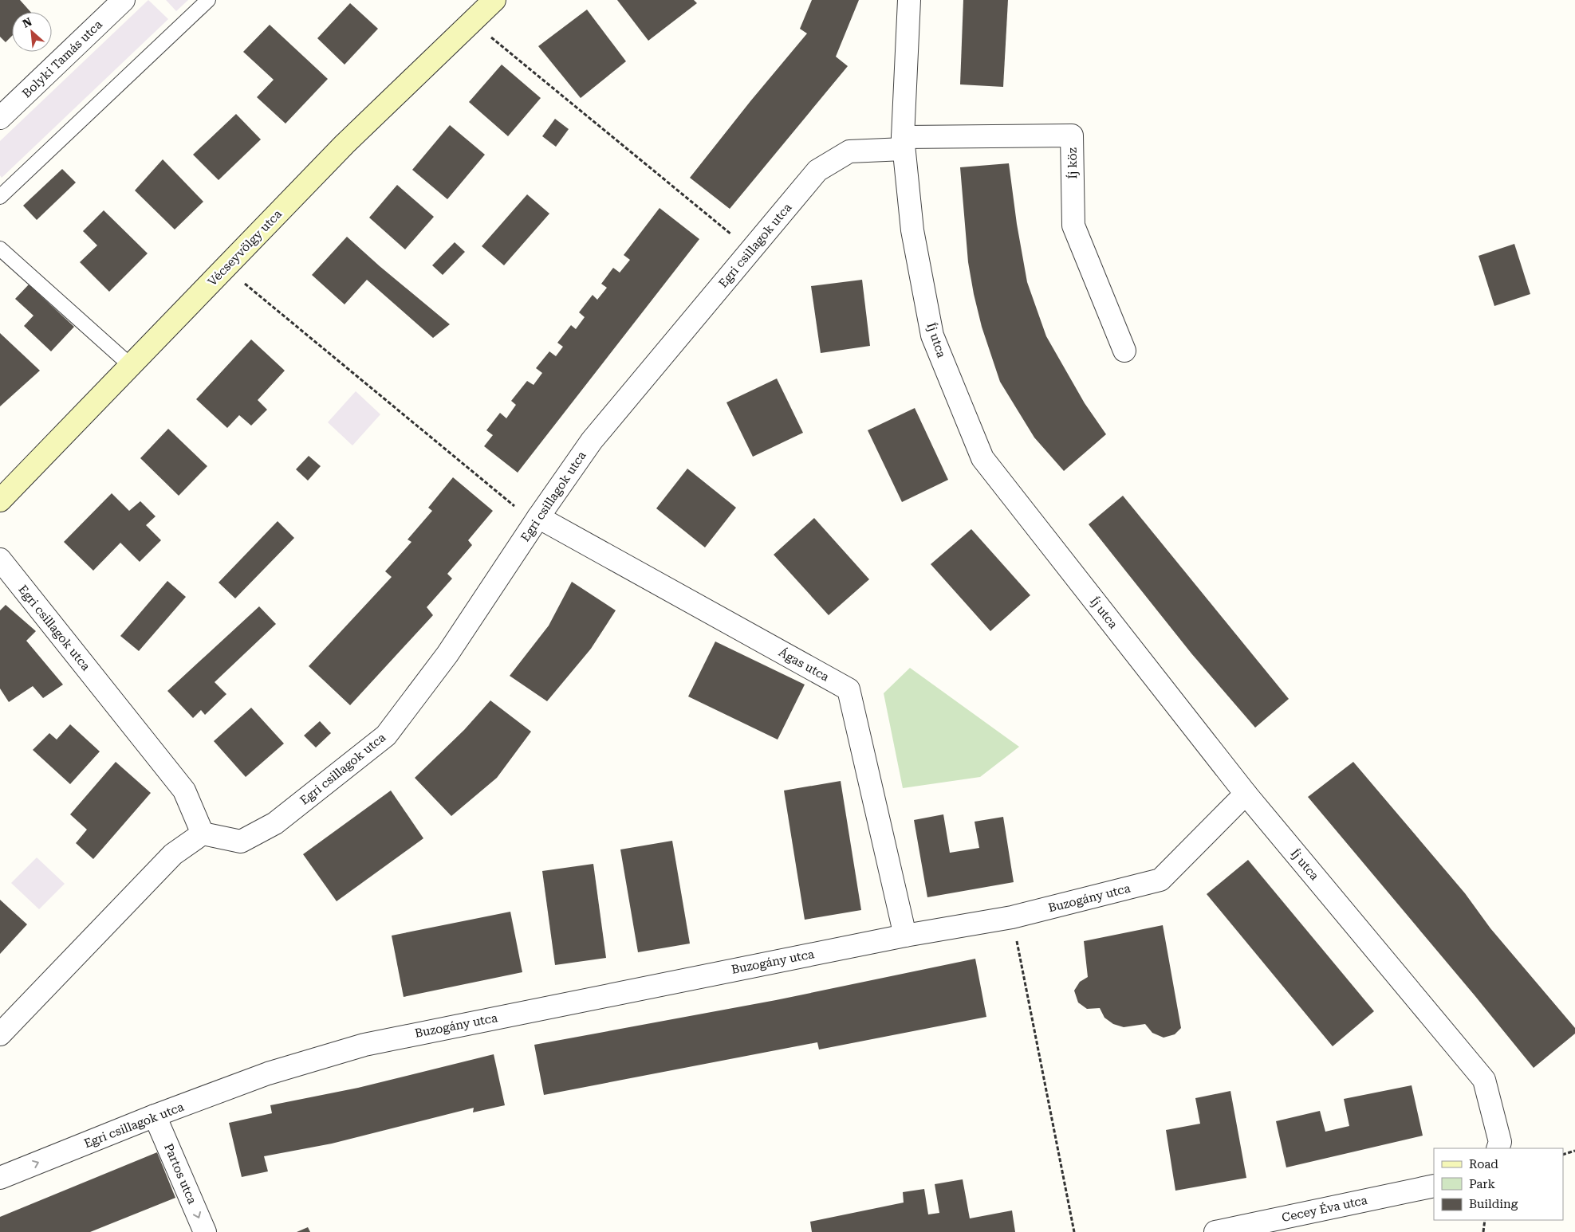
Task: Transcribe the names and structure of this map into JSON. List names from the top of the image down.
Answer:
{
  "streets": {
    "main road": ["Vécseyvölgy utca"],
    "street": [
      "Bolyki Tamás utca",
      "Íj köz",
      "Egri csillagok utca",
      "Íj utca",
      "Ágas utca",
      "Buzogány utca",
      "Partos utca",
      "Cecey Éva utca"
    ]
  },
  "crossings": [
    ["Íj köz", "Egri csillagok utca"],
    ["Íj köz", "Íj utca"],
    ["Egri csillagok utca", "Íj utca"],
    ["Egri csillagok utca", "Ágas utca"],
    ["Egri csillagok utca", "Buzogány utca"],
    ["Egri csillagok utca", "Partos utca"],
    ["Íj utca", "Buzogány utca"],
    ["Ágas utca", "Buzogány utca"]
  ],
  "one_way": ["Partos utca"],
  "legend": ["Road", "Park", "Building"],
  "north": "top left"
}
